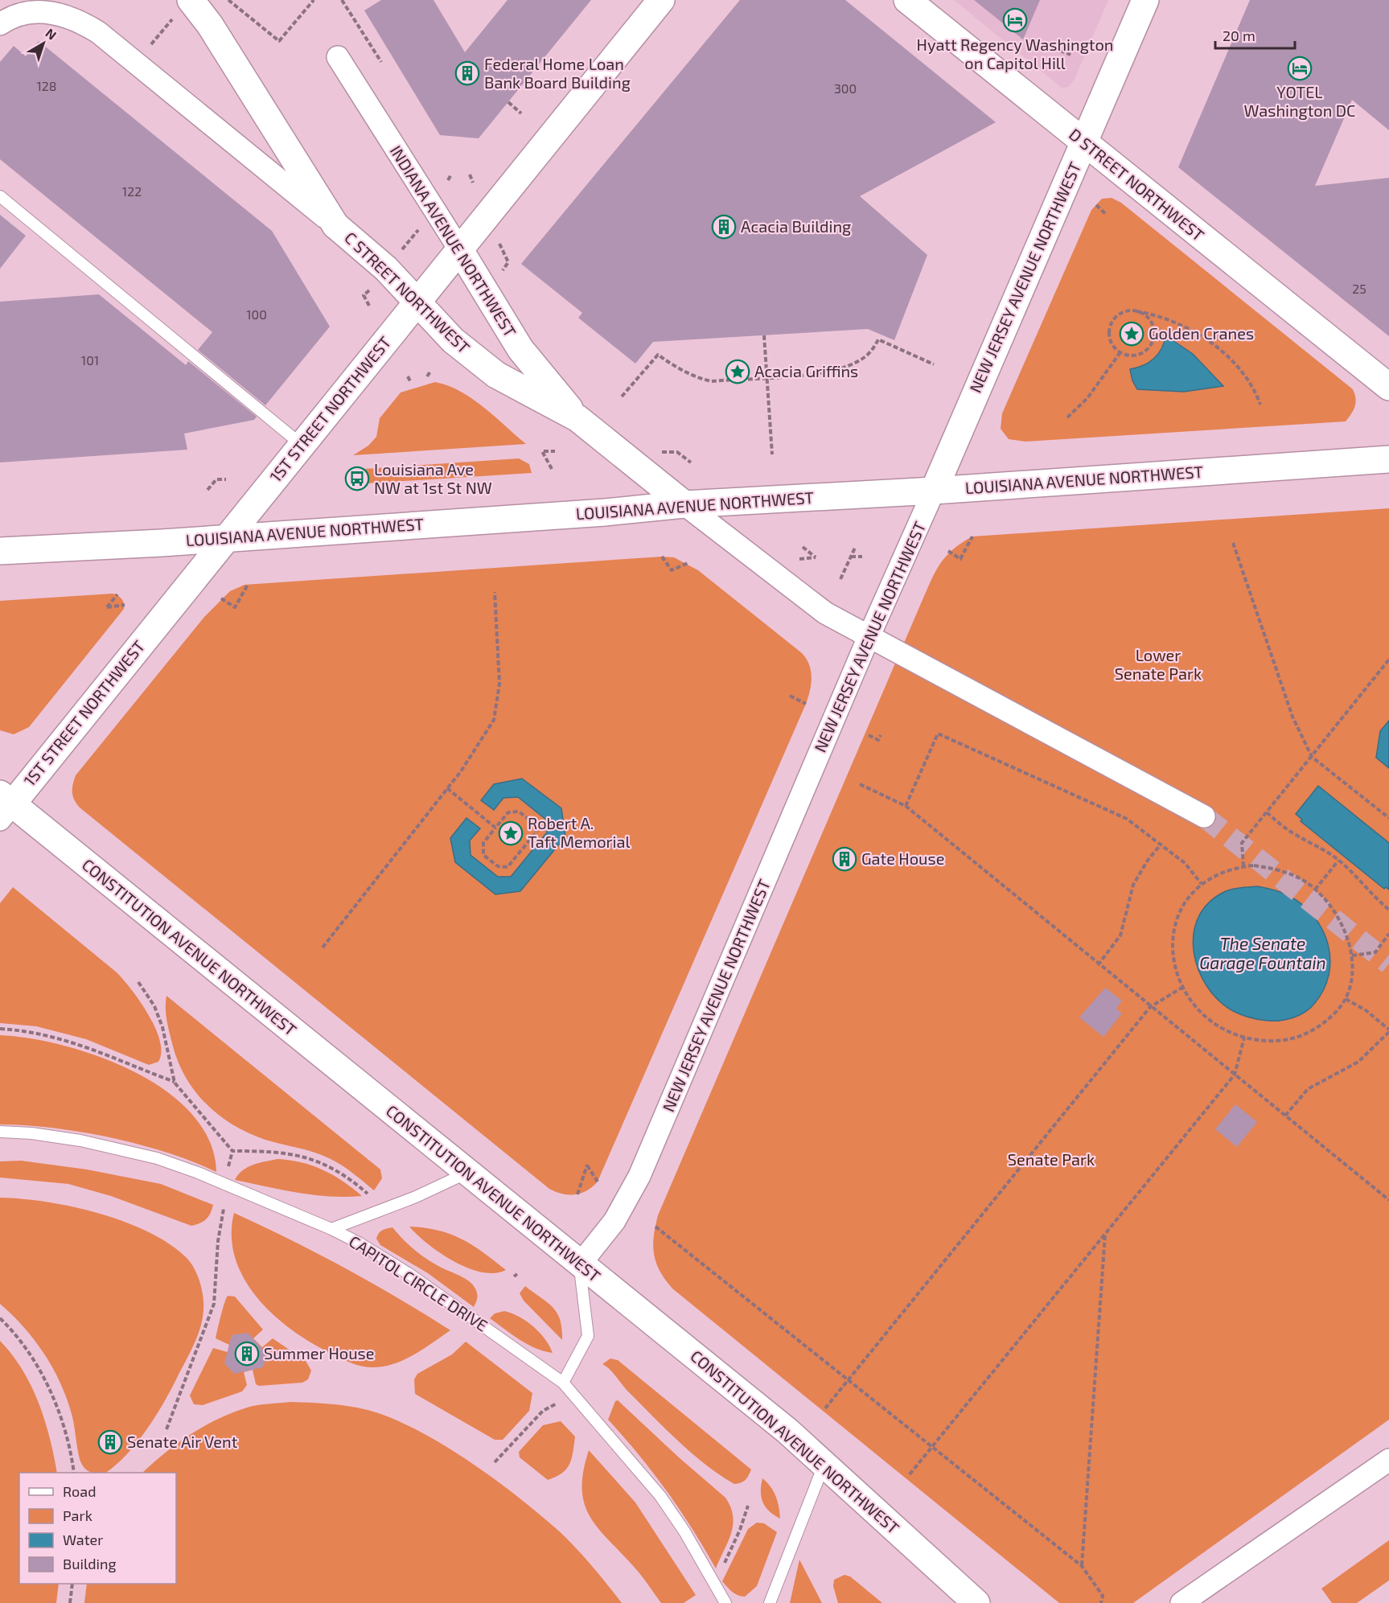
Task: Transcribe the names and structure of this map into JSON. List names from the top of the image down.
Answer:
{
  "streets": {
    "main road": [
      "D STREET NORTHWEST",
      "INDIANA AVENUE NORTHWEST",
      "NEW JERSEY AVENUE NORTHWEST",
      "C STREET NORTHWEST",
      "1ST STREET NORTHWEST",
      "LOUISIANA AVENUE NORTHWEST",
      "CONSTITUTION AVENUE NORTHWEST"
    ],
    "lane": ["CAPITOL CIRCLE DRIVE"]
  },
  "crossings": [
    ["D STREET NORTHWEST", "NEW JERSEY AVENUE NORTHWEST"],
    ["INDIANA AVENUE NORTHWEST", "C STREET NORTHWEST"],
    ["INDIANA AVENUE NORTHWEST", "1ST STREET NORTHWEST"],
    ["NEW JERSEY AVENUE NORTHWEST", "C STREET NORTHWEST"],
    ["NEW JERSEY AVENUE NORTHWEST", "LOUISIANA AVENUE NORTHWEST"],
    ["NEW JERSEY AVENUE NORTHWEST", "CONSTITUTION AVENUE NORTHWEST"],
    ["C STREET NORTHWEST", "1ST STREET NORTHWEST"],
    ["C STREET NORTHWEST", "LOUISIANA AVENUE NORTHWEST"],
    ["1ST STREET NORTHWEST", "LOUISIANA AVENUE NORTHWEST"],
    ["1ST STREET NORTHWEST", "CONSTITUTION AVENUE NORTHWEST"]
  ],
  "water": ["The Senate Garage Fountain"],
  "parks": ["Lower Senate Park", "Senate Park"],
  "places": {
    "hotel": ["Hyatt Regency Washington on Capitol Hill", "YOTEL Washington DC"],
    "building": [
      "Federal Home Loan Bank Board Building",
      "Acacia Building",
      "Gate House",
      "Summer House",
      "Senate Air Vent"
    ],
    "place": ["Golden Cranes", "Acacia Griffins", "Robert A. Taft Memorial"],
    "bus stop": ["Louisiana Ave NW at 1st St NW"]
  },
  "house_numbers": [
    "128",
    "300",
    "122",
    "25",
    "100",
    "101"
  ],
  "legend": [
    "Road",
    "Park",
    "Water",
    "Building"
  ],
  "scale_bar": "20 m",
  "north": "top right"
}
